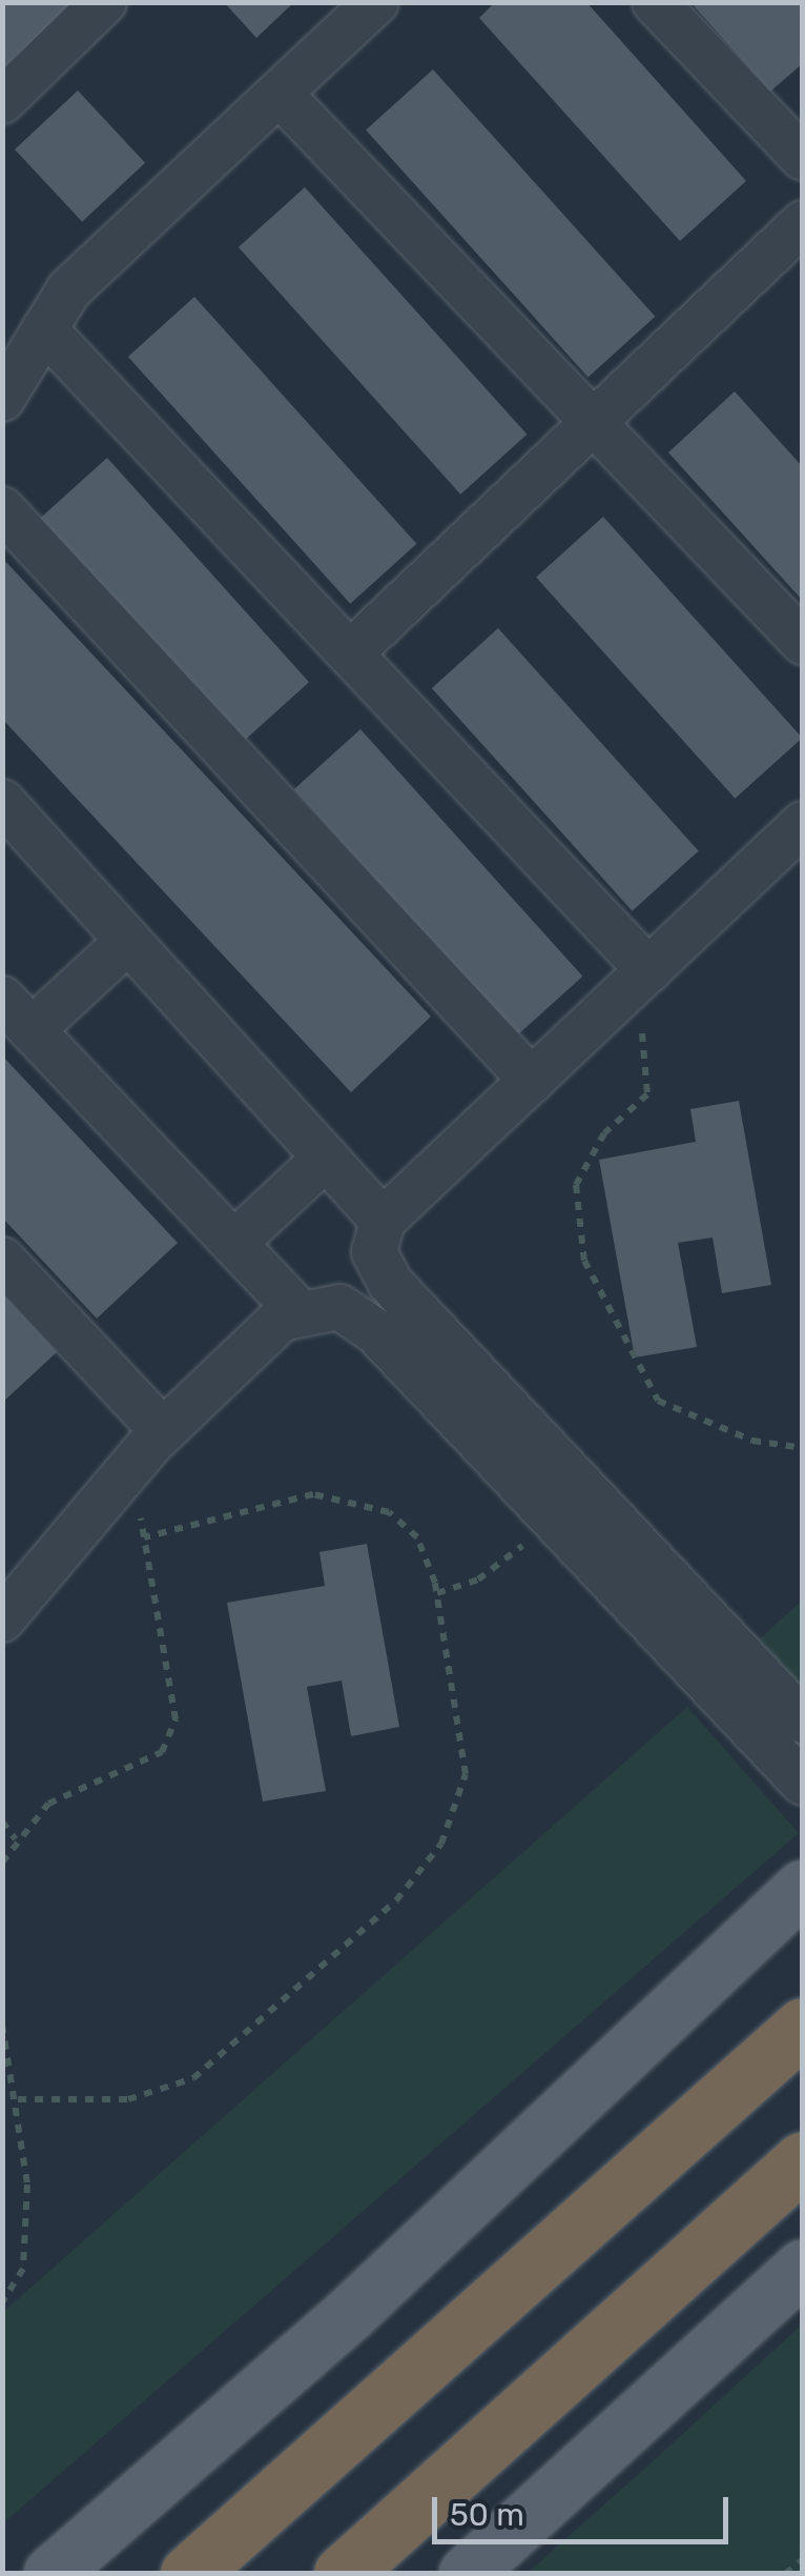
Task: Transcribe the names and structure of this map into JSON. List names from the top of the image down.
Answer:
{
  "scale_bar": "50 m"
}
